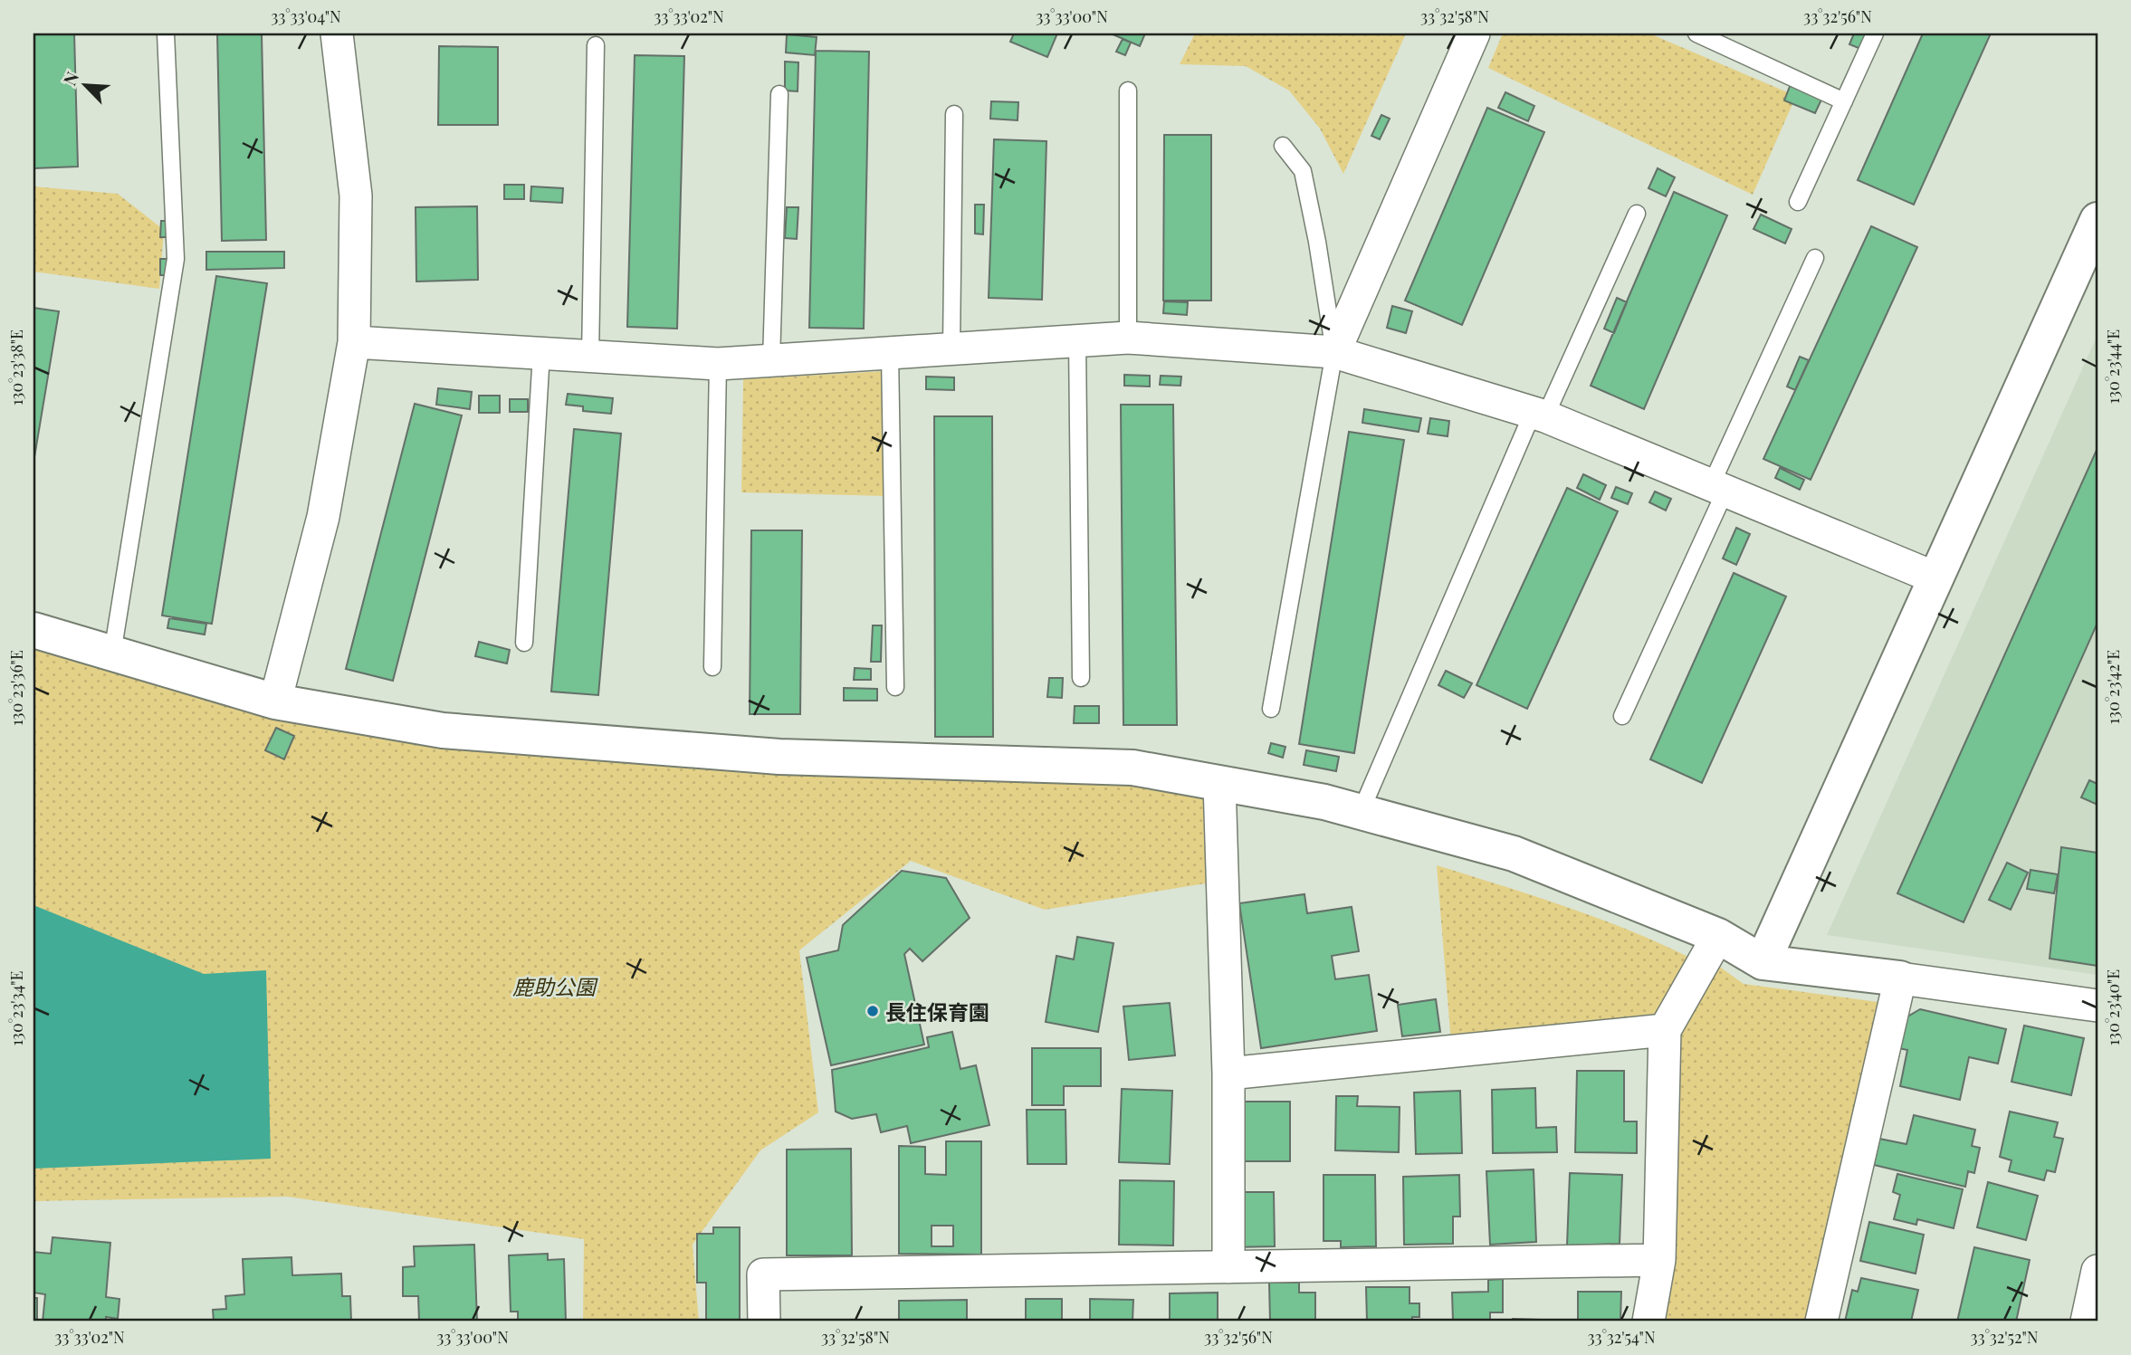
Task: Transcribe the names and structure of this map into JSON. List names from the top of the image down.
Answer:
{
  "parks": ["鹿助公園"],
  "places": ["長住保育園"],
  "north": "top left",
  "coordinates": [
    "33°33'04\"N",
    "33°33'02\"N",
    "33°33'00\"N",
    "33°32'58\"N",
    "33°32'56\"N",
    "130°23'44\"E",
    "130°23'38\"E",
    "130°23'42\"E",
    "130°23'36\"E",
    "130°23'40\"E",
    "130°23'34\"E",
    "33°32'54\"N",
    "33°32'52\"N"
  ]
}
